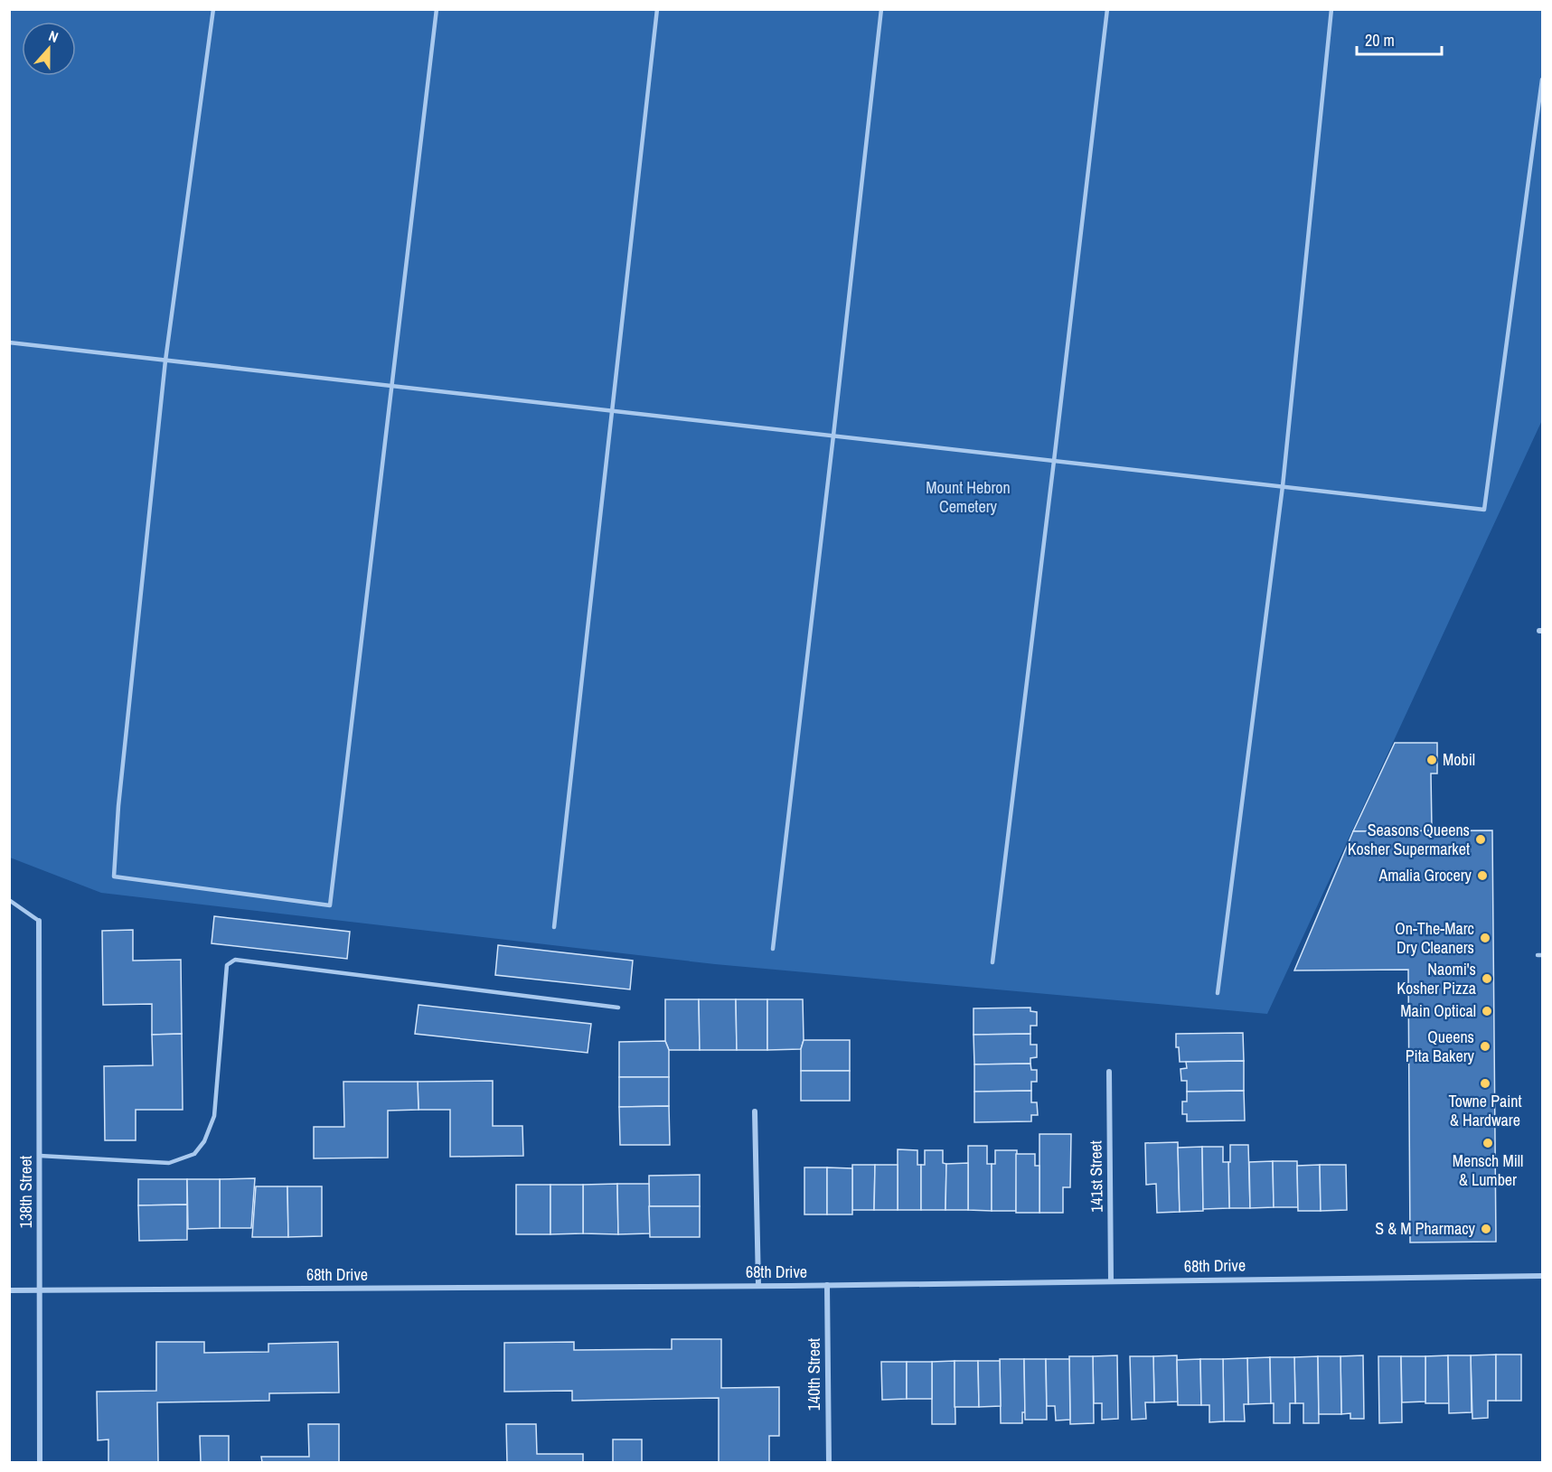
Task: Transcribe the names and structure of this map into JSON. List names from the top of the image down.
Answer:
{
  "streets": {
    "street": [
      "141st Street",
      "138th Street",
      "68th Drive",
      "140th Street"
    ]
  },
  "crossings": [
    ["141st Street", "68th Drive"],
    ["138th Street", "68th Drive"],
    ["68th Drive", "140th Street"]
  ],
  "parks": ["Mount Hebron Cemetery"],
  "places": [
    "Mobil",
    "Seasons Queens Kosher Supermarket",
    "Amalia Grocery",
    "On-The-Marc Dry Cleaners",
    "Naomi's Kosher Pizza",
    "Main Optical",
    "Queens Pita Bakery",
    "Towne Paint & Hardware",
    "Mensch Mill & Lumber",
    "S & M Pharmacy"
  ],
  "scale_bar": "20 m",
  "north": "top"
}
